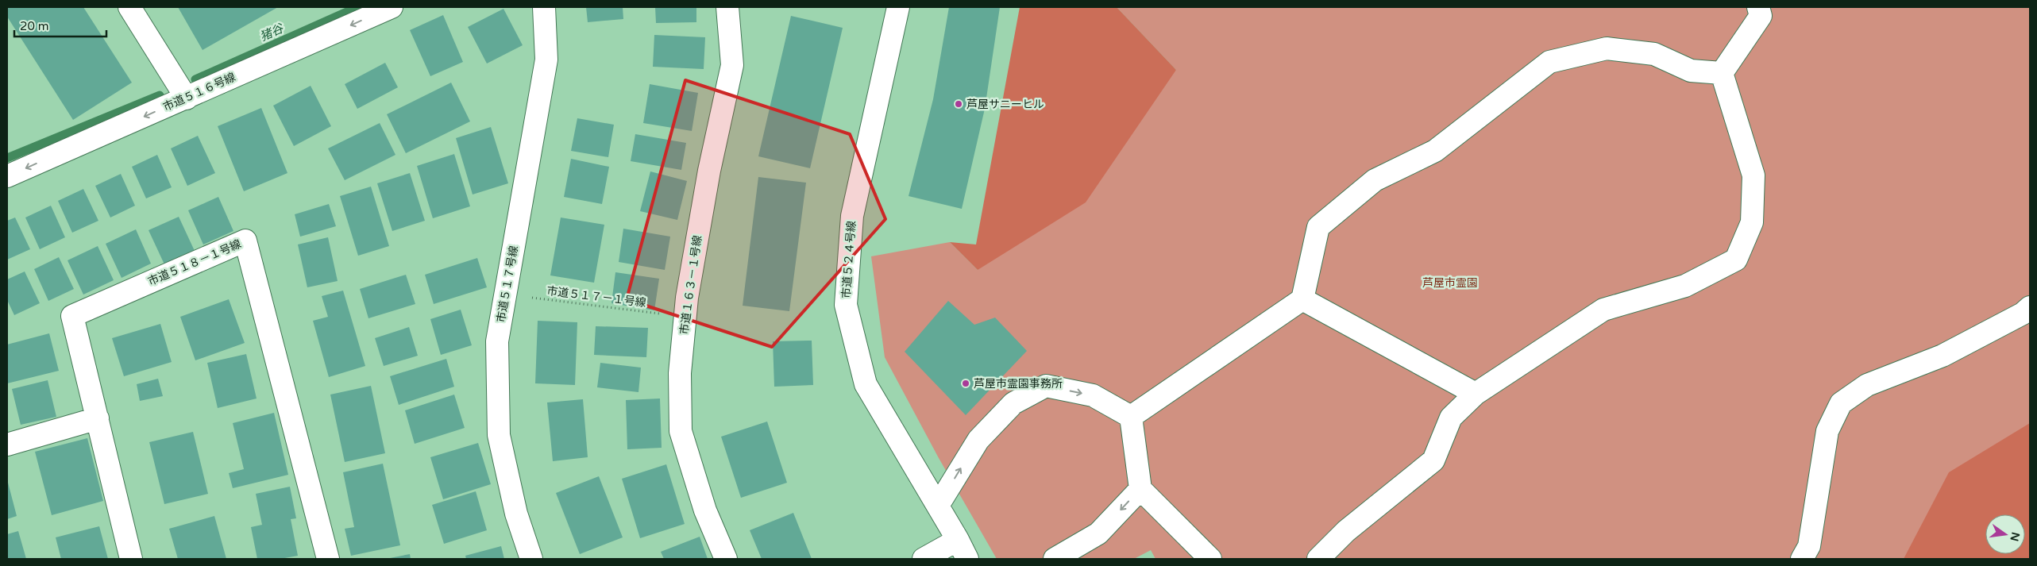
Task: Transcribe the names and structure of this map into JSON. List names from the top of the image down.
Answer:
{
  "streets": {
    "street": [
      "市道５１６号線",
      "市道５２４号線",
      "市道５１８－１号線",
      "市道５１７号線",
      "市道１６３－１号線"
    ],
    "path": ["市道５１７－１号線"]
  },
  "crossings": [
    ["市道５１７号線", "市道５１７－１号線"],
    ["市道１６３－１号線", "市道５１７－１号線"]
  ],
  "one_way": ["市道５１６号線"],
  "water": ["猪谷"],
  "parks": ["芦屋市霊園"],
  "places": ["芦屋サニーヒル", "芦屋市霊園事務所"],
  "scale_bar": "20 m",
  "north": "right"
}
